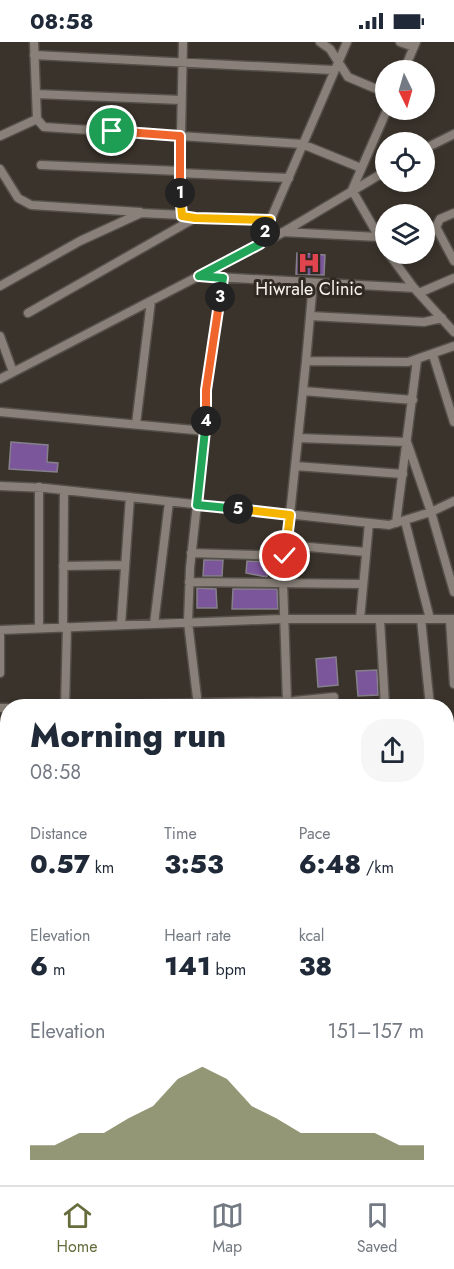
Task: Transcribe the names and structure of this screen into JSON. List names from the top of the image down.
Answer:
{
  "places": {
    "hospital": ["Hiwrale Clinic"]
  },
  "north": "bottom",
  "page": {
    "status": "08:58",
    "pins": [
      "1",
      "2",
      "3",
      "4",
      "5"
    ],
    "heading": ["Morning run", "08:58"],
    "stats": [
      ["Distance", "0.57 km"],
      ["Time", "3:53"],
      ["Pace", "6:48 /km"],
      ["Elevation", "6 m"],
      ["Heart rate", "141 bpm"],
      ["kcal", "38"]
    ],
    "chart": ["Elevation", "151–157 m"],
    "tabs": ["Home", "Map", "Saved"]
  }
}
